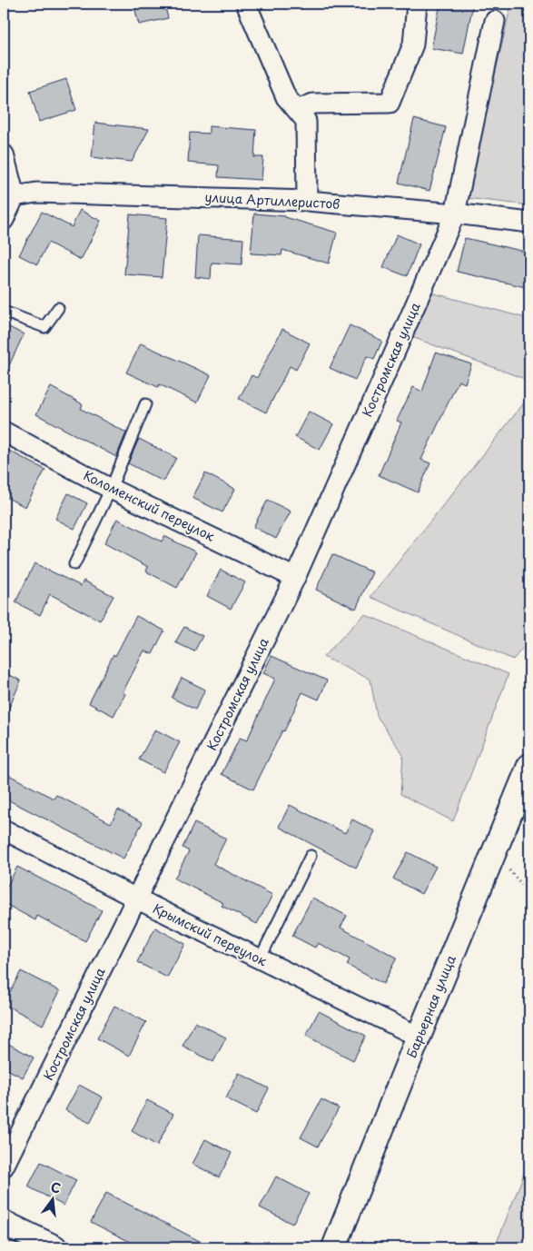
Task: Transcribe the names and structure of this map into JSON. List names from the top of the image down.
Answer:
{
  "streets": {
    "street": [
      "улица Артиллеристов",
      "Костромская улица",
      "Коломенский переулок",
      "Крымский переулок",
      "Барьерная улица"
    ]
  },
  "crossings": [
    ["улица Артиллеристов", "Костромская улица"],
    ["Костромская улица", "Коломенский переулок"],
    ["Костромская улица", "Крымский переулок"],
    ["Крымский переулок", "Барьерная улица"]
  ],
  "north": "top"
}
